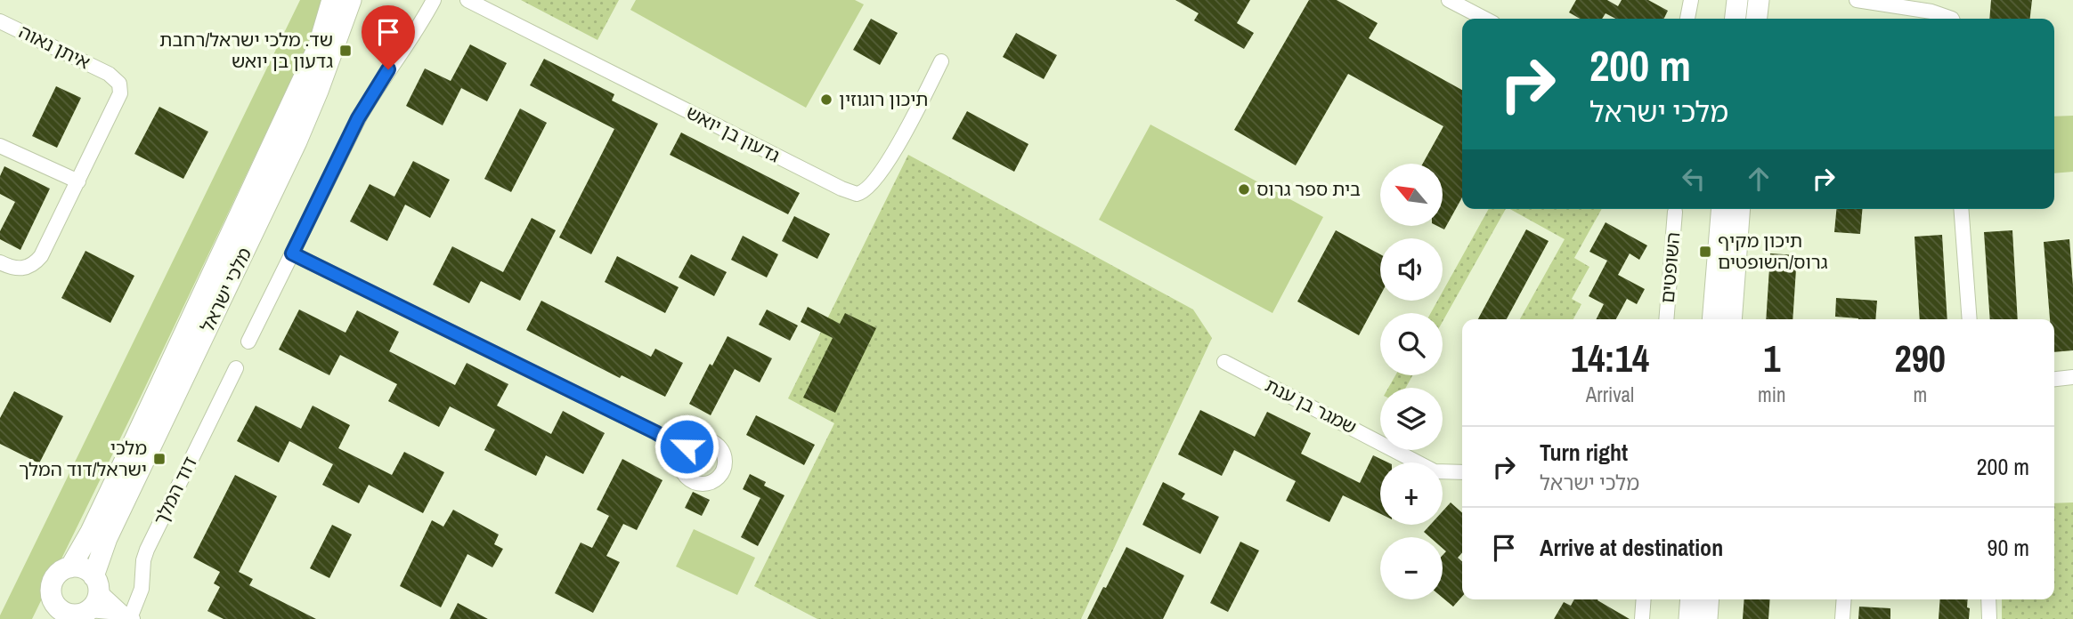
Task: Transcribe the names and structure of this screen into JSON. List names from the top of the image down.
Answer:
{
  "streets": {
    "street": [
      "איתן נאוה",
      "גדעון בן יואש",
      "השופטים",
      "מלכי ישראל",
      "שמגר בן ענת",
      "דוד המלך"
    ]
  },
  "places": {
    "transit": ["שד. מלכי ישראל/רחבת גדעון בן יואש", "תיכון מקיף גרוס/השופטים", "מלכי ישראל/דוד המלך"],
    "other": ["תיכון רוגוזין", "בית ספר גרוס"]
  },
  "north": "top left",
  "page": {
    "turn": ["200 m", "מלכי ישראל"],
    "map_buttons": ["+", "−"],
    "eta": [
      "14:14",
      "Arrival",
      "1",
      "min",
      "290",
      "m"
    ],
    "list": [
      {
        "name": "Turn right",
        "note": "מלכי ישראל",
        "value": "200 m"
      },
      {
        "name": "Arrive at destination",
        "value": "90 m"
      }
    ]
  }
}
